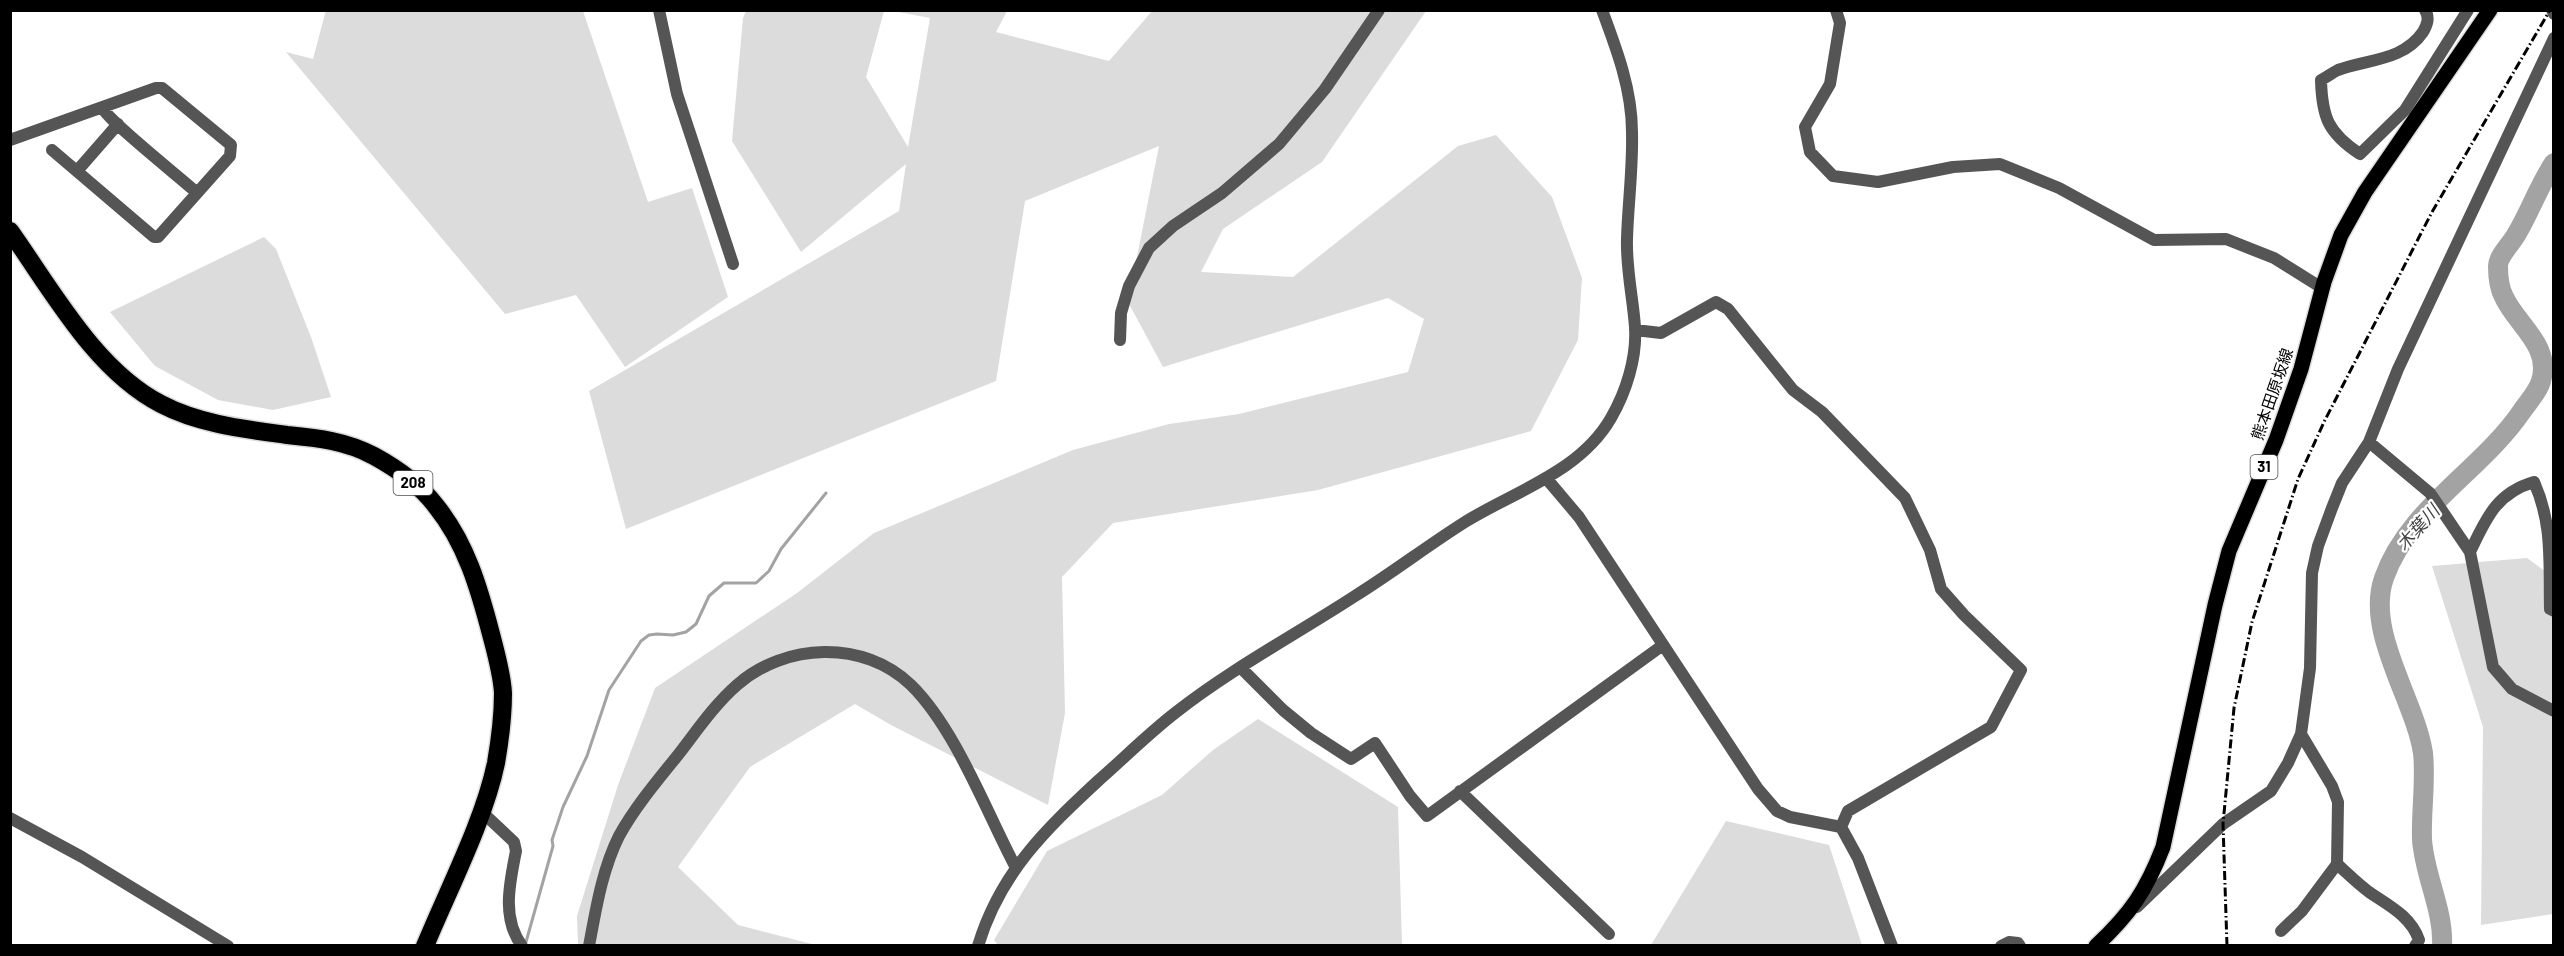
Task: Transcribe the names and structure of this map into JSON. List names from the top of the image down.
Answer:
{
  "streets": {
    "highway": ["208"],
    "main road": ["熊本田原坂線", "31"]
  },
  "water": ["木葉川"]
}
